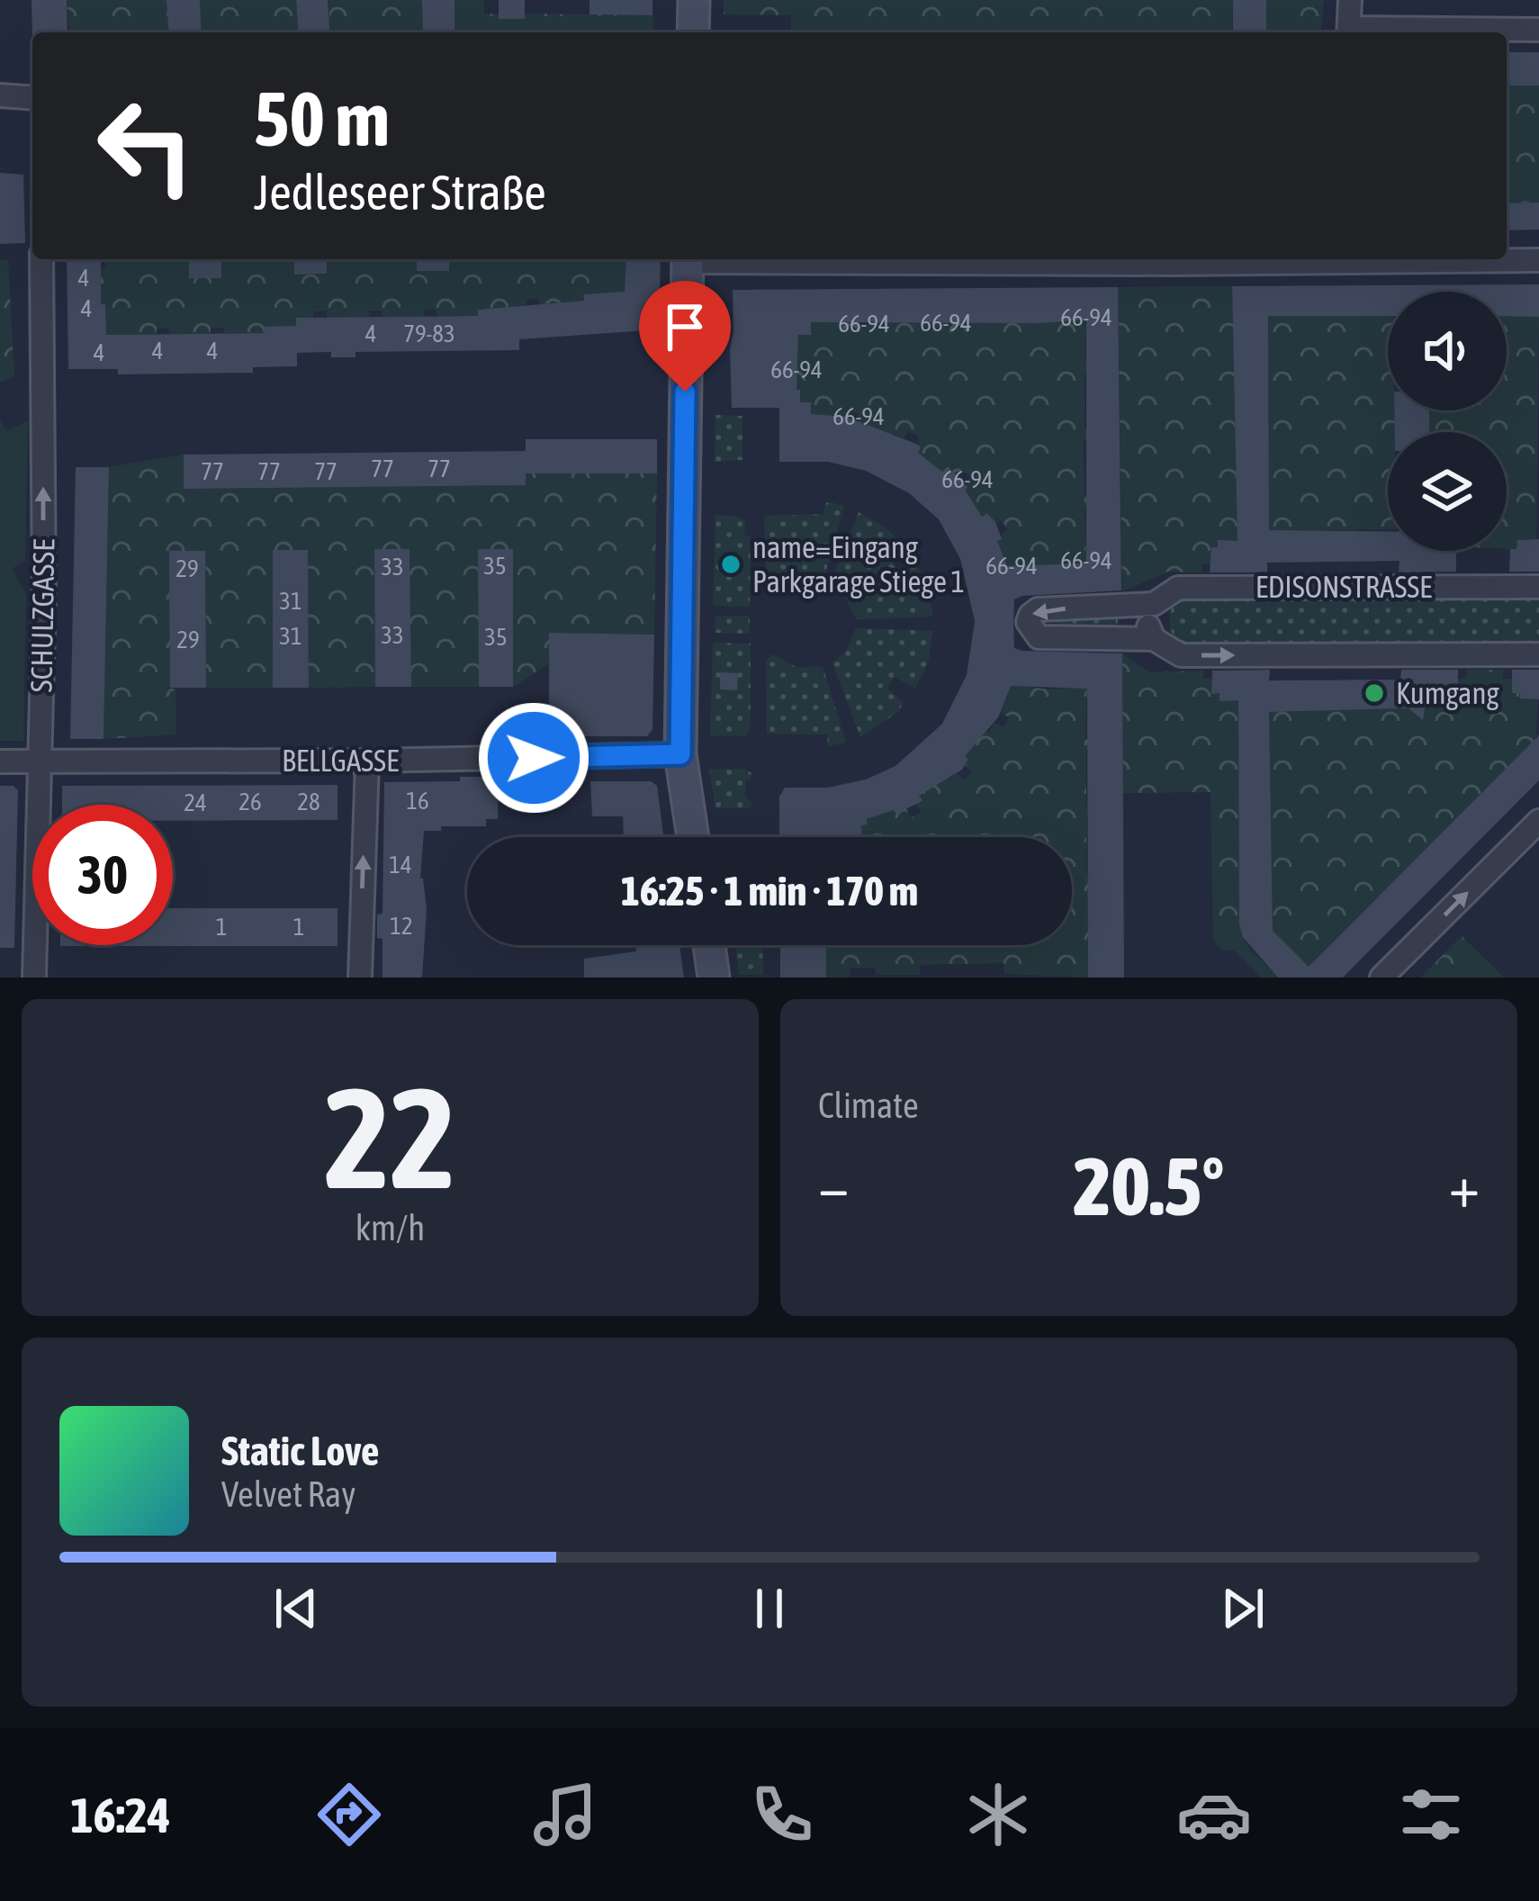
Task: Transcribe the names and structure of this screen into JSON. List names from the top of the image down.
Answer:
{
  "streets": {
    "street": ["EDISONSTRASSE", "SCHULZGASSE", "BELLGASSE"]
  },
  "crossings": [
    ["SCHULZGASSE", "BELLGASSE"]
  ],
  "one_way": ["SCHULZGASSE"],
  "places": ["name=Eingang Parkgarage Stiege 1", "Kumgang"],
  "house_numbers": [
    "4",
    "4",
    "66-94",
    "66-94",
    "66-94",
    "4",
    "79-83",
    "4",
    "4",
    "4",
    "66-94",
    "66-94",
    "77",
    "77",
    "77",
    "77",
    "77",
    "66-94",
    "66-94",
    "35",
    "66-94",
    "33",
    "29",
    "31",
    "33",
    "31",
    "35",
    "29",
    "16",
    "26",
    "28",
    "24",
    "14",
    "12",
    "1",
    "1"
  ],
  "page": {
    "turn": ["50 m", "Jedleseer Straße"],
    "limit": "30",
    "trip": "16:25 · 1 min · 170 m",
    "tile": [
      ["22", "km/h"],
      "Climate"
    ],
    "heat": ["−", "20.5°", "+"],
    "song": ["Static Love", "Velvet Ray"],
    "tabs": "16:24"
  }
}
